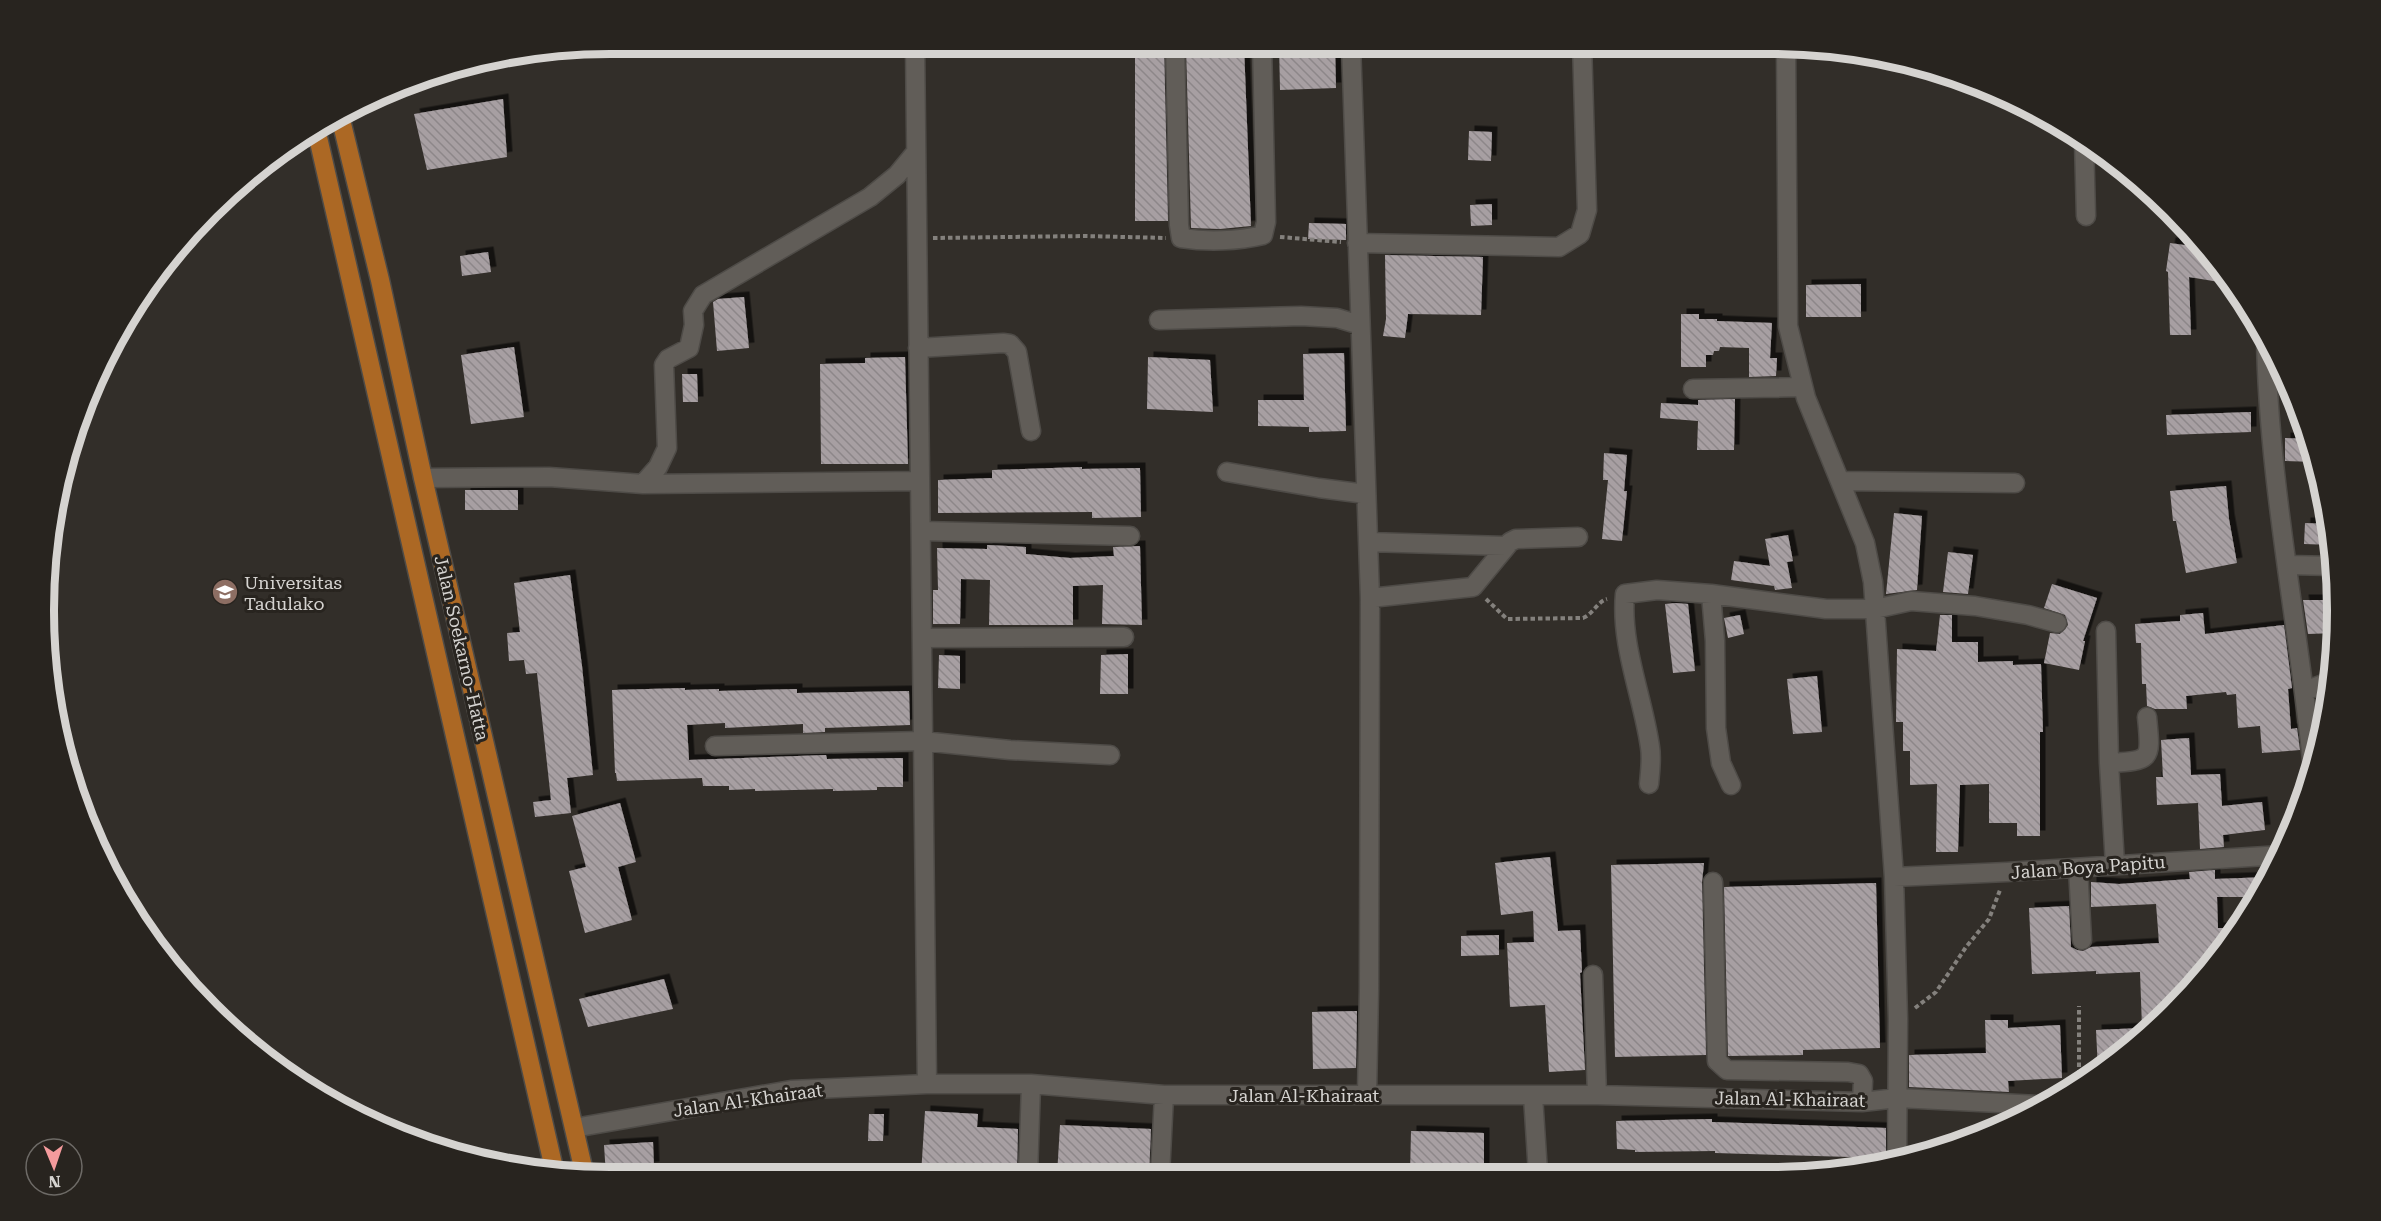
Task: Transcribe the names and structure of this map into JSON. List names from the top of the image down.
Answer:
{
  "streets": {
    "main road": ["Jalan Soekarno-Hatta"],
    "street": ["Jalan Boya Papitu", "Jalan Al-Khairaat"]
  },
  "crossings": [
    ["Jalan Soekarno-Hatta", "Jalan Al-Khairaat"]
  ],
  "places": {
    "school or university": ["Universitas Tadulako"]
  },
  "north": "bottom"
}
